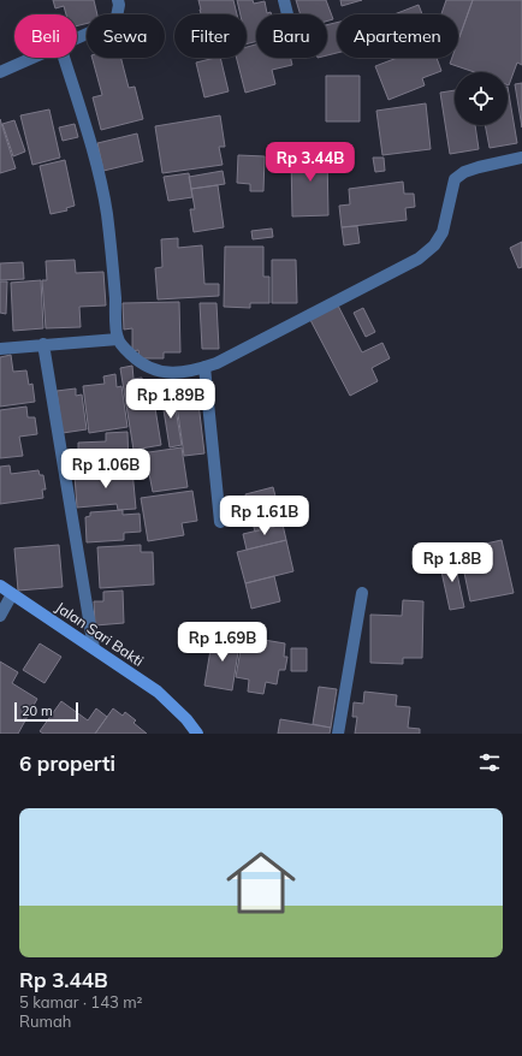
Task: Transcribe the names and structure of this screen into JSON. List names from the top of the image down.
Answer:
{
  "streets": {
    "main road": ["Jalan Sari Bakti"]
  },
  "scale_bar": "20 m",
  "page": {
    "chip": [
      "Beli",
      "Sewa",
      "Filter",
      "Baru",
      "Apartemen"
    ],
    "price": [
      "Rp 3.44B",
      "Rp 1.89B",
      "Rp 1.06B",
      "Rp 1.61B",
      "Rp 1.8B",
      "Rp 1.69B"
    ],
    "scale": "20 m",
    "heading": "6 properti",
    "list": [
      {
        "name": "Rp 3.44B",
        "note": "5 kamar · 143 m² · Rumah"
      }
    ]
  }
}
